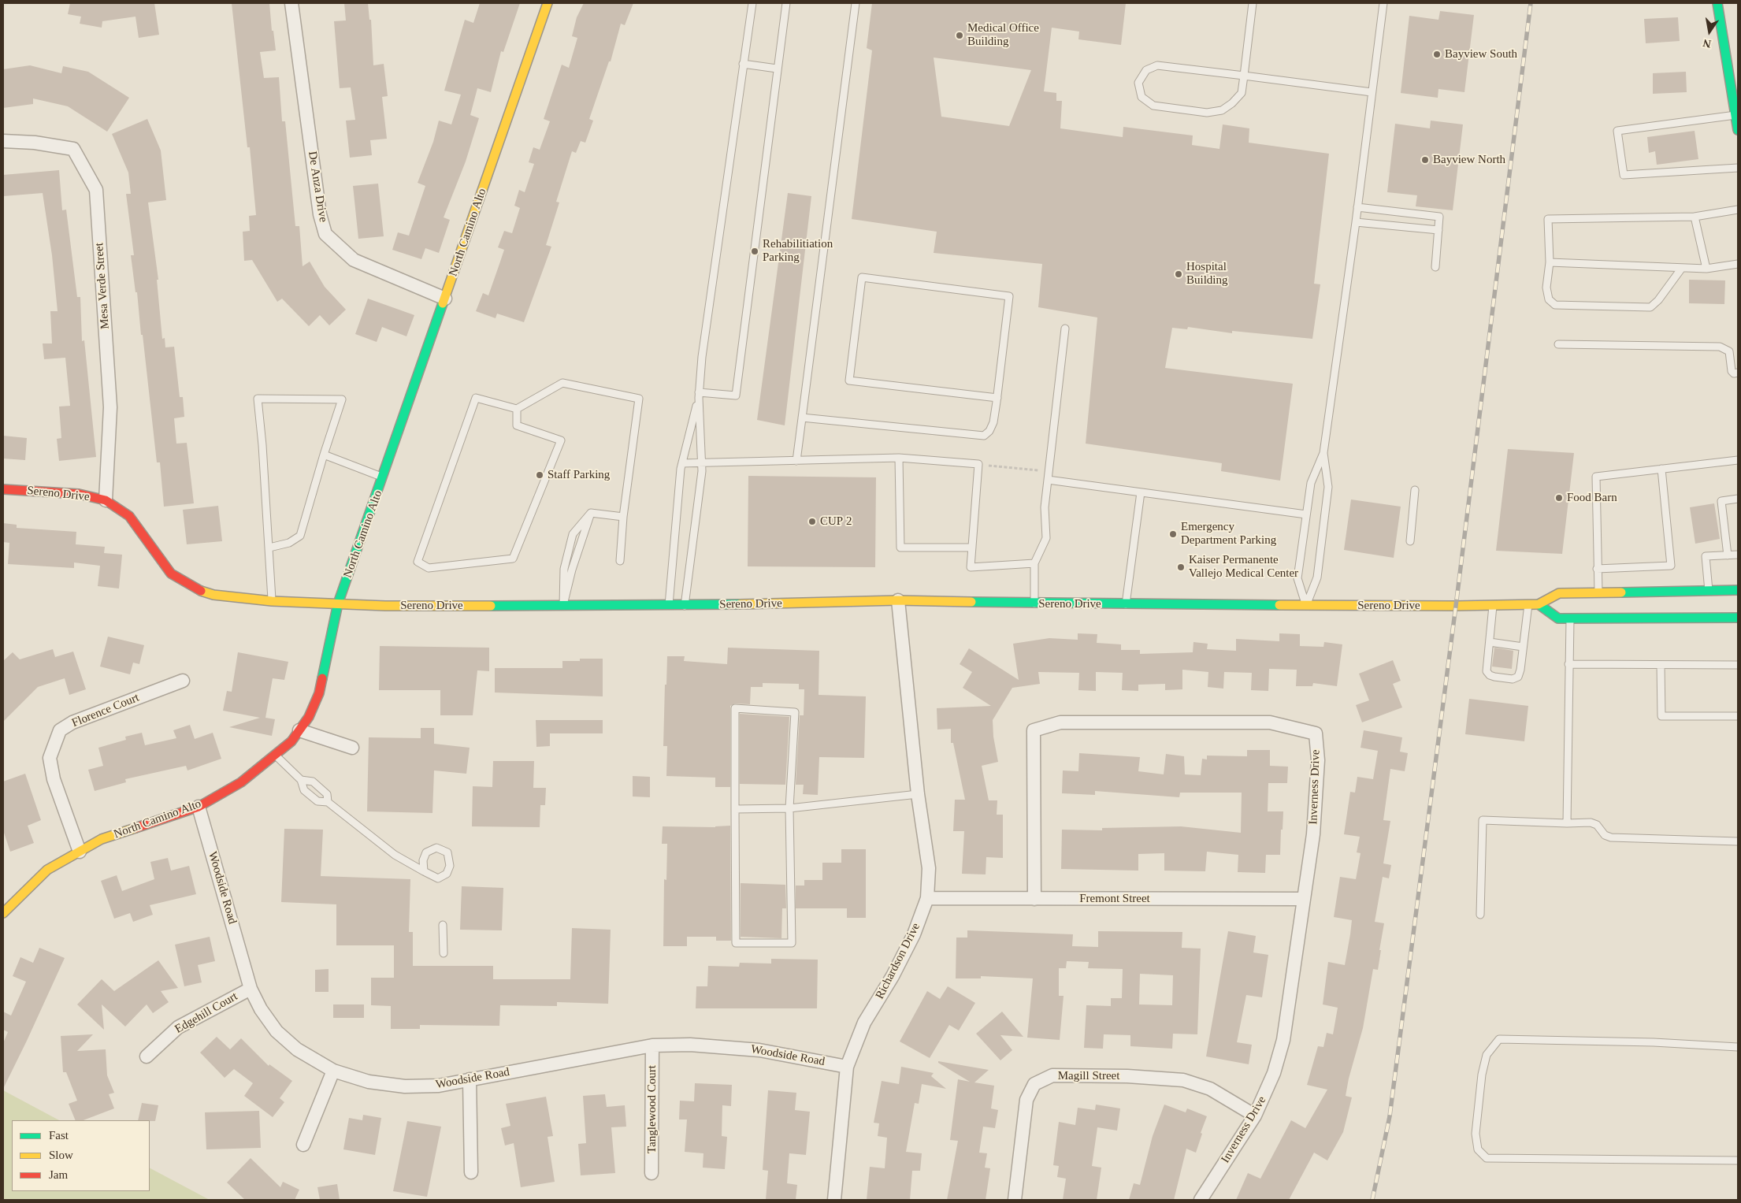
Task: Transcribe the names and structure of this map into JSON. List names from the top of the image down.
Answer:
{
  "streets": {
    "street": [
      "De Anza Drive",
      "North Camino Alto",
      "Mesa Verde Street",
      "Sereno Drive",
      "Florence Court",
      "Inverness Drive",
      "Woodside Road",
      "Fremont Street",
      "Richardson Drive",
      "Edgehill Court",
      "Magill Street",
      "Tanglewood Court"
    ]
  },
  "crossings": [
    ["De Anza Drive", "North Camino Alto"],
    ["North Camino Alto", "Sereno Drive"],
    ["North Camino Alto", "Florence Court"],
    ["North Camino Alto", "Woodside Road"],
    ["Mesa Verde Street", "Sereno Drive"],
    ["Sereno Drive", "Richardson Drive"],
    ["Inverness Drive", "Fremont Street"],
    ["Inverness Drive", "Magill Street"],
    ["Woodside Road", "Richardson Drive"],
    ["Woodside Road", "Edgehill Court"],
    ["Woodside Road", "Tanglewood Court"],
    ["Fremont Street", "Richardson Drive"]
  ],
  "places": [
    "Medical Office Building",
    "Bayview South",
    "Bayview North",
    "Rehabilitiation Parking",
    "Hospital Building",
    "Staff Parking",
    "Food Barn",
    "CUP 2",
    "Emergency Department Parking",
    "Kaiser Permanente Vallejo Medical Center"
  ],
  "legend": ["Fast", "Slow", "Jam"],
  "north": "bottom"
}
